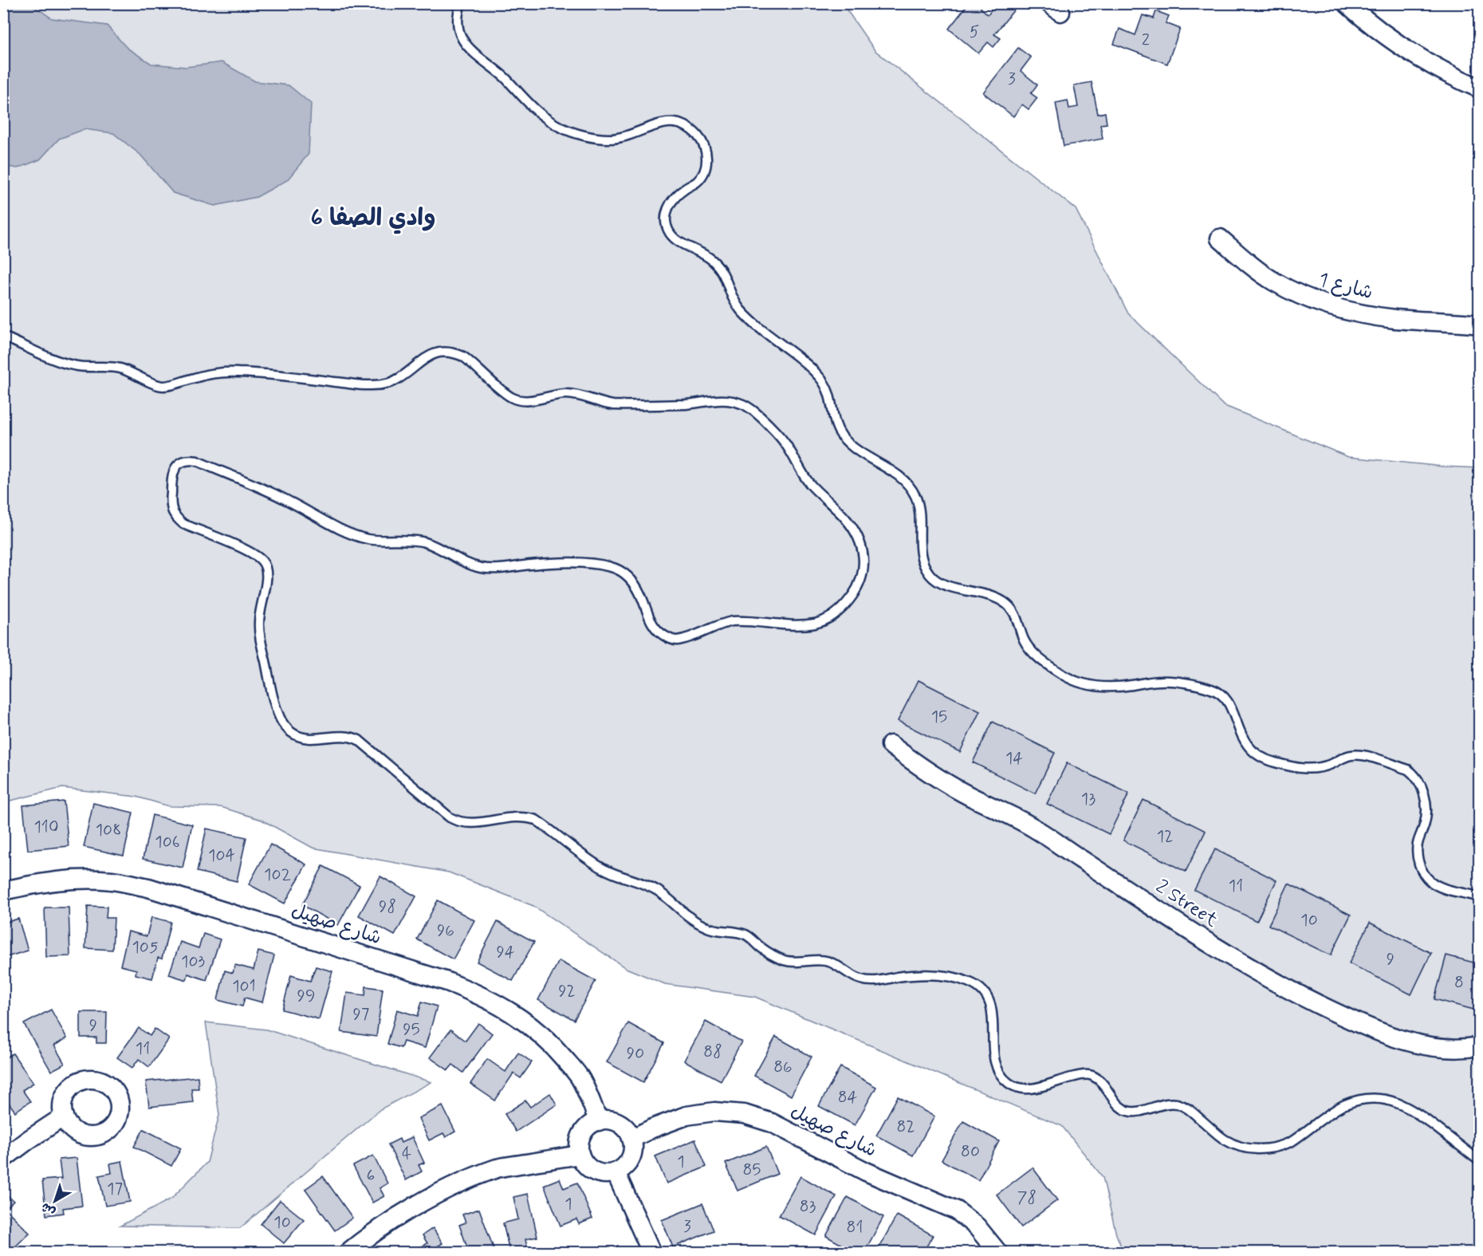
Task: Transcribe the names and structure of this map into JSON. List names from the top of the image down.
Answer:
{
  "streets": {
    "street": ["شارع 1", "2 Street", "شارع صهيل"]
  },
  "districts": ["وادي الصفا 6"],
  "house_numbers": [
    "5",
    "2",
    "3",
    "15",
    "14",
    "13",
    "110",
    "108",
    "12",
    "106",
    "104",
    "102",
    "11",
    "98",
    "10",
    "96",
    "105",
    "94",
    "9",
    "103",
    "8",
    "101",
    "92",
    "99",
    "97",
    "9",
    "95",
    "11",
    "88",
    "90",
    "86",
    "84",
    "82",
    "80",
    "4",
    "1",
    "85",
    "6",
    "17",
    "78",
    "1",
    "83",
    "10",
    "3",
    "81"
  ],
  "north": "bottom left"
}
